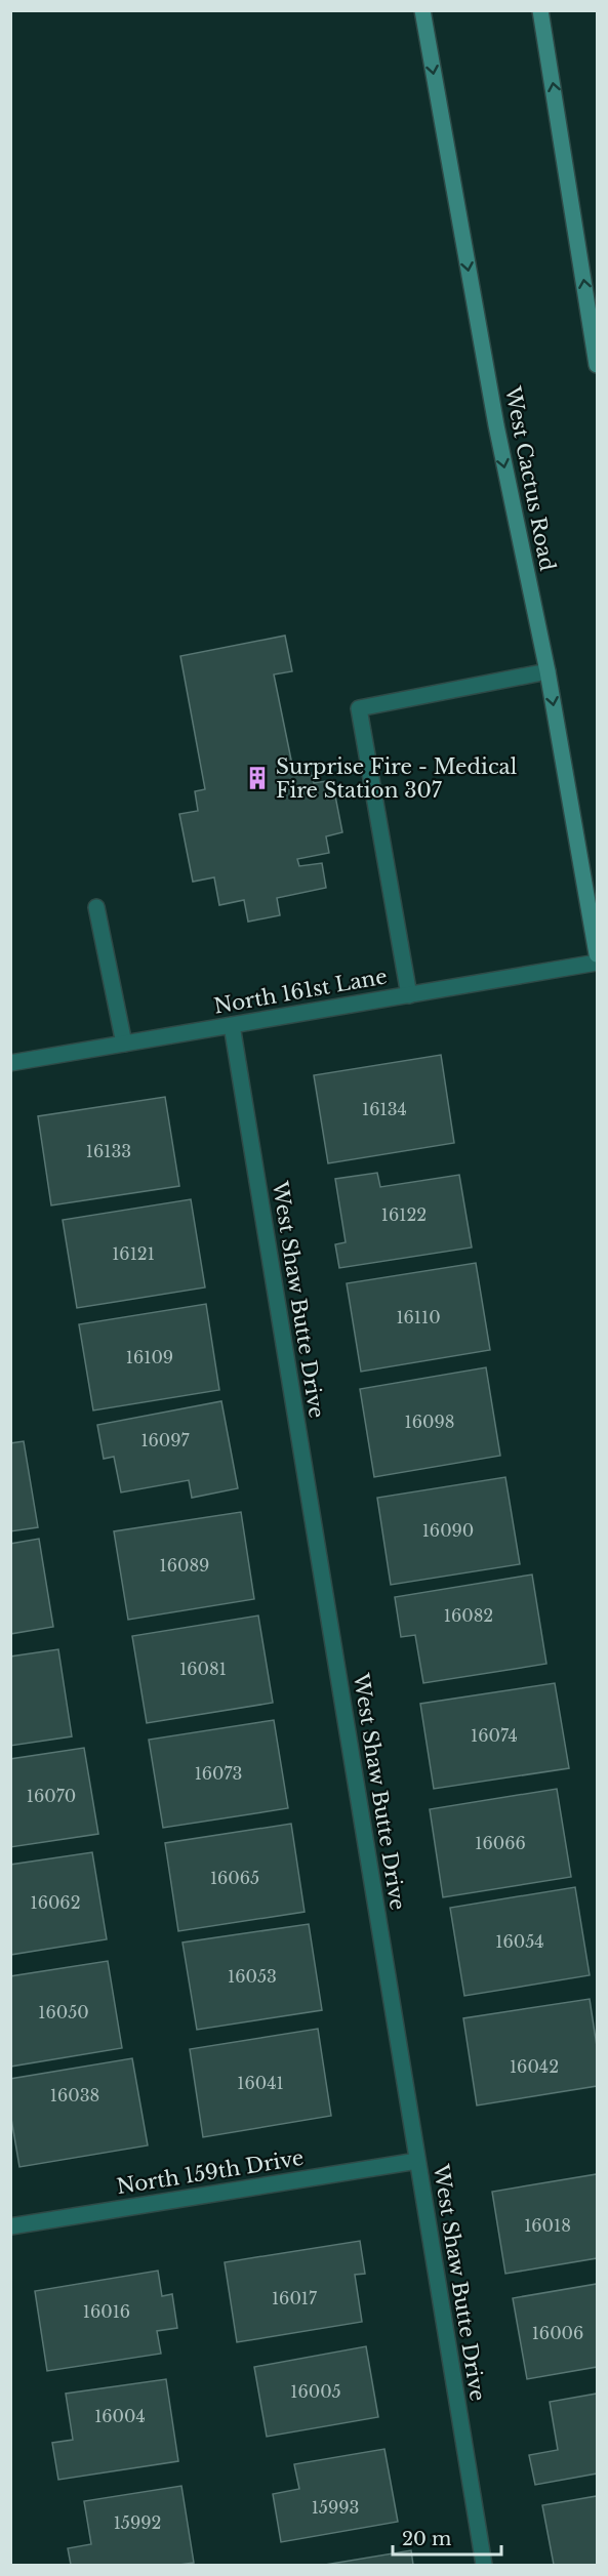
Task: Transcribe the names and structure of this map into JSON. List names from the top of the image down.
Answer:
{
  "streets": {
    "main road": ["West Cactus Road"],
    "street": ["North 161st Lane", "West Shaw Butte Drive", "North 159th Drive"]
  },
  "crossings": [
    ["North 161st Lane", "West Shaw Butte Drive"],
    ["West Shaw Butte Drive", "North 159th Drive"]
  ],
  "places": {
    "building": ["Surprise Fire - Medical Fire Station 307"]
  },
  "house_numbers": [
    "16134",
    "16133",
    "16122",
    "16121",
    "16110",
    "16109",
    "16098",
    "16097",
    "16090",
    "16089",
    "16082",
    "16081",
    "16074",
    "16073",
    "16070",
    "16066",
    "16065",
    "16062",
    "16054",
    "16053",
    "16050",
    "16042",
    "16041",
    "16038",
    "16018",
    "16017",
    "16016",
    "16006",
    "16005",
    "16004",
    "15993",
    "15992"
  ],
  "scale_bar": "20 m"
}
